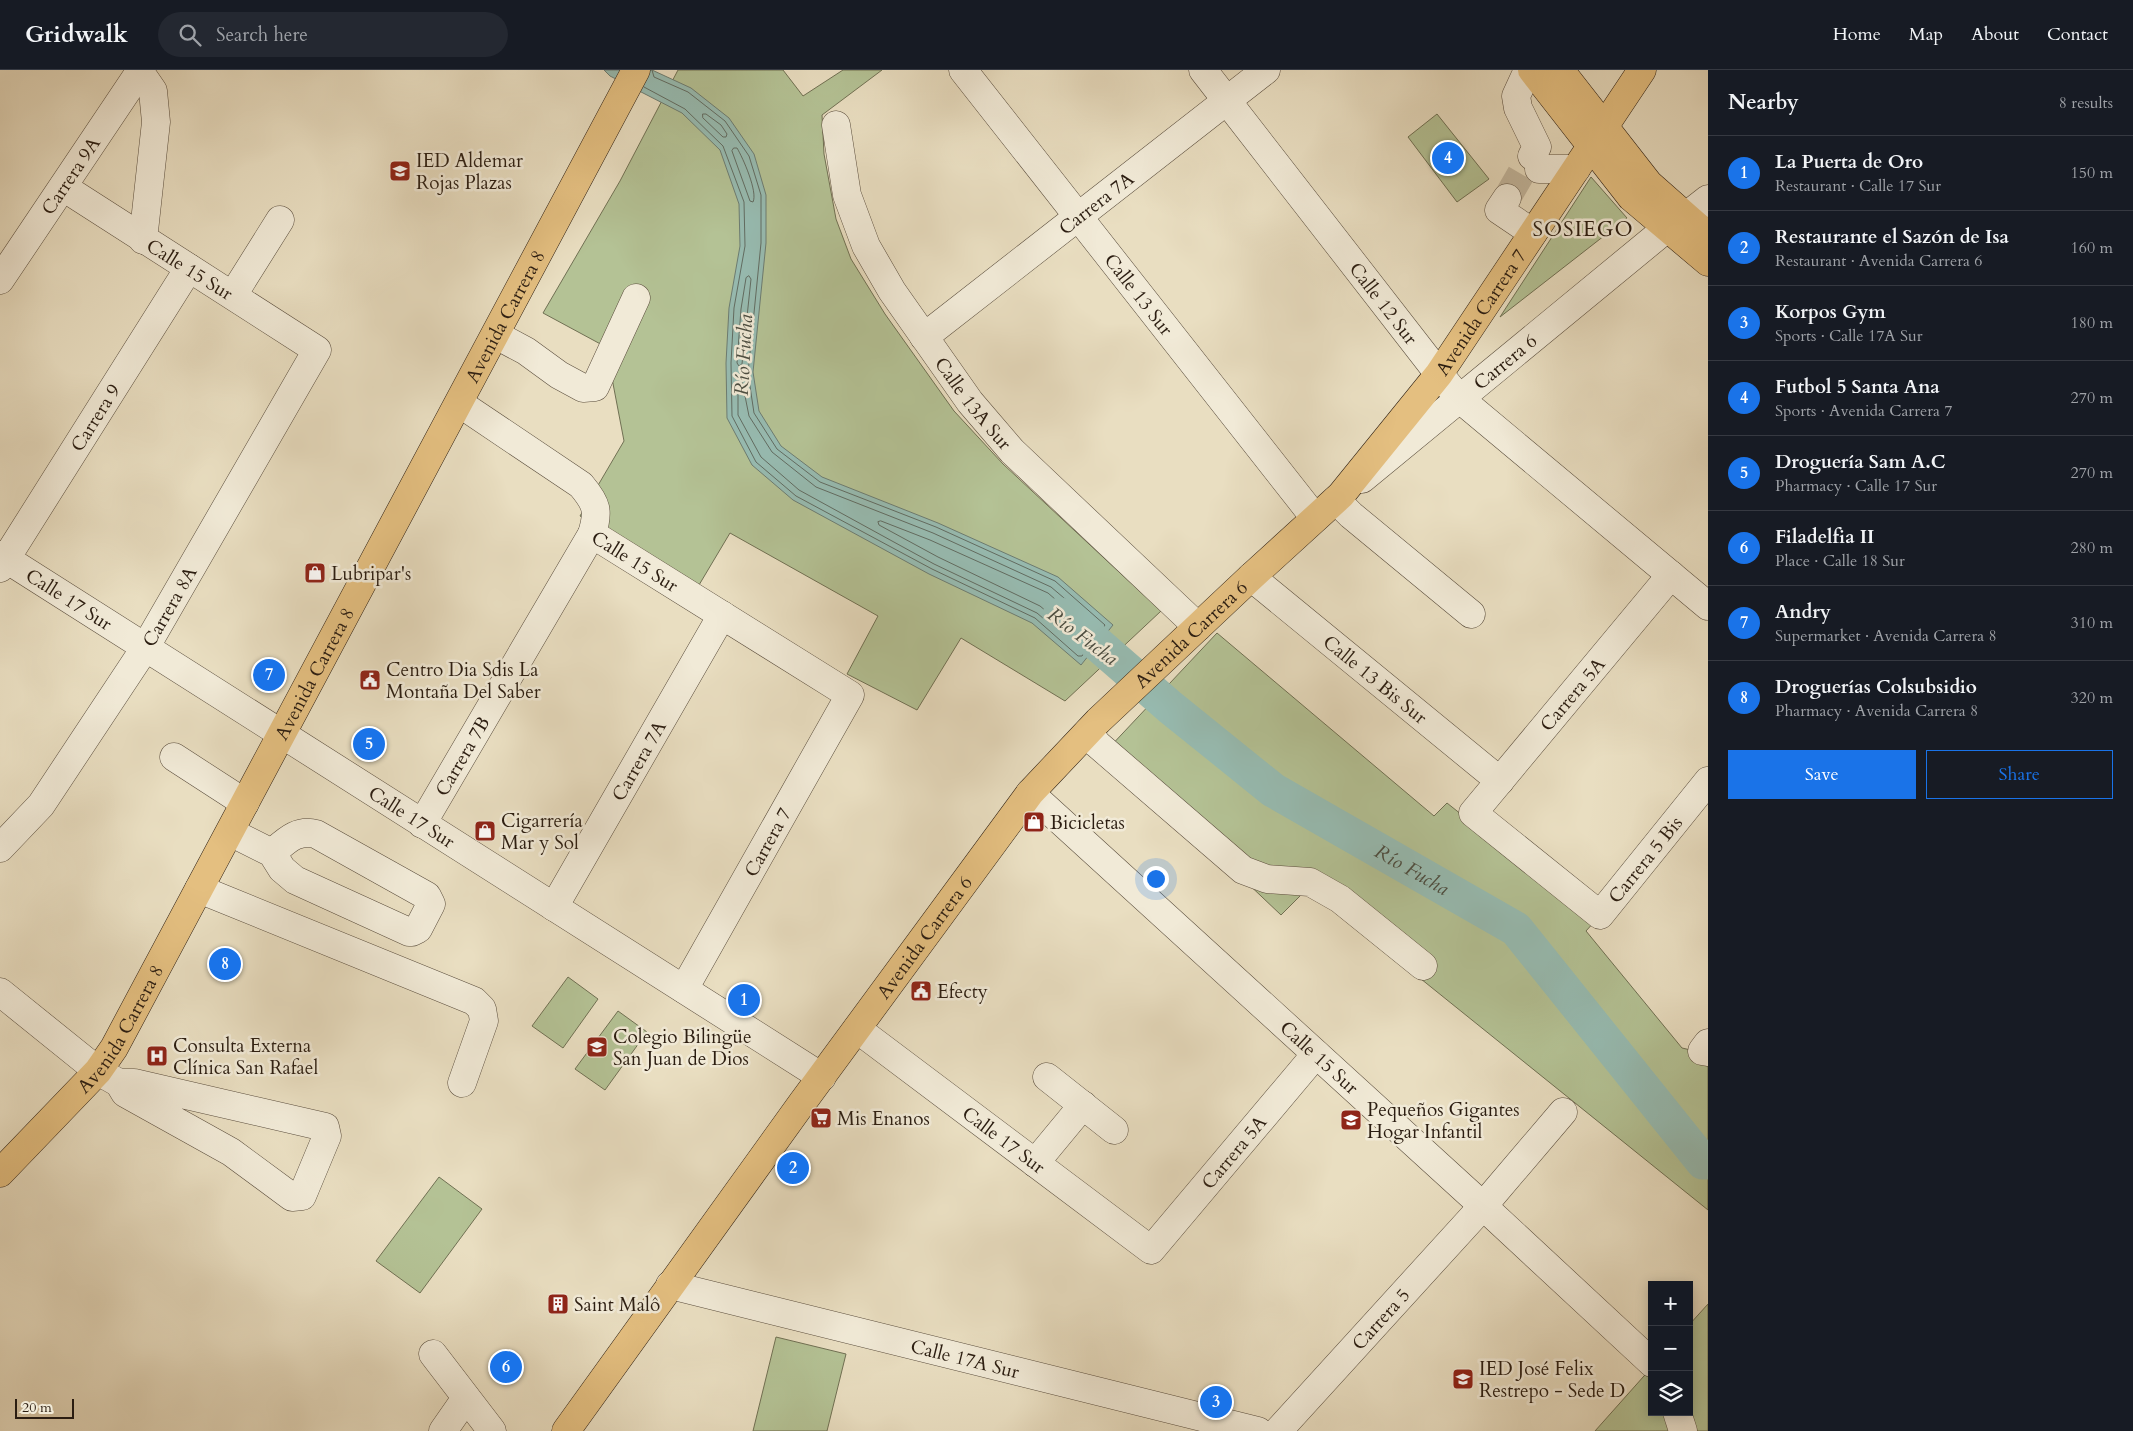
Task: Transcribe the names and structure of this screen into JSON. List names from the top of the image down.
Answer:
{
  "streets": {
    "main road": ["Avenida Carrera 7", "Avenida Carrera 8", "Avenida Carrera 6"],
    "street": [
      "Carrera 9A",
      "Carrera 7A",
      "Calle 15 Sur",
      "Calle 13 Sur",
      "Calle 12 Sur",
      "Carrera 6",
      "Calle 13A Sur",
      "Carrera 9",
      "Calle 17 Sur",
      "Carrera 8A",
      "Calle 13 Bis Sur",
      "Carrera 5A",
      "Carrera 7B",
      "Carrera 7",
      "Carrera 5 Bis",
      "Carrera 5",
      "Calle 17A Sur"
    ]
  },
  "crossings": [
    ["Carrera 9A", "Calle 15 Sur"],
    ["Carrera 7A", "Calle 15 Sur"],
    ["Carrera 7A", "Calle 13 Sur"],
    ["Carrera 7A", "Calle 12 Sur"],
    ["Carrera 7A", "Calle 13A Sur"],
    ["Carrera 7A", "Calle 17 Sur"],
    ["Calle 15 Sur", "Avenida Carrera 8"],
    ["Calle 15 Sur", "Carrera 9"],
    ["Calle 15 Sur", "Carrera 8A"],
    ["Calle 15 Sur", "Avenida Carrera 6"],
    ["Calle 15 Sur", "Carrera 5A"],
    ["Calle 15 Sur", "Carrera 7B"],
    ["Calle 15 Sur", "Carrera 7"],
    ["Calle 15 Sur", "Carrera 5"],
    ["Calle 13 Sur", "Avenida Carrera 6"],
    ["Calle 12 Sur", "Avenida Carrera 7"],
    ["Calle 12 Sur", "Carrera 6"],
    ["Calle 12 Sur", "Carrera 5A"],
    ["Avenida Carrera 7", "Carrera 6"],
    ["Avenida Carrera 7", "Avenida Carrera 6"],
    ["Avenida Carrera 8", "Calle 17 Sur"],
    ["Carrera 6", "Avenida Carrera 6"],
    ["Calle 13A Sur", "Avenida Carrera 6"],
    ["Carrera 9", "Calle 17 Sur"],
    ["Calle 17 Sur", "Carrera 8A"],
    ["Calle 17 Sur", "Avenida Carrera 6"],
    ["Calle 17 Sur", "Carrera 5A"],
    ["Calle 17 Sur", "Carrera 7B"],
    ["Calle 17 Sur", "Carrera 7"],
    ["Avenida Carrera 6", "Calle 13 Bis Sur"],
    ["Avenida Carrera 6", "Calle 17A Sur"],
    ["Calle 13 Bis Sur", "Carrera 5A"],
    ["Carrera 5A", "Carrera 5 Bis"]
  ],
  "districts": ["SOSIEGO"],
  "water": ["Río Fucha"],
  "places": {
    "school or university": [
      "IED Aldemar Rojas Plazas",
      "Colegio Bilingüe San Juan de Dios",
      "Pequeños Gigantes Hogar Infantil",
      "IED José Felix Restrepo - Sede D"
    ],
    "shop": ["Lubripar's", "Bicicletas", "Cigarrería Mar y Sol"],
    "public building": ["Centro Dia Sdis La Montaña Del Saber", "Efecty"],
    "hospital": ["Consulta Externa Clínica San Rafael"],
    "supermarket": ["Mis Enanos"],
    "building": ["Saint Malô"]
  },
  "scale_bar": "20 m",
  "page": {
    "header": "Gridwalk",
    "search": "Search here",
    "nav": [
      "Home",
      "Map",
      "About",
      "Contact"
    ],
    "heading": ["Nearby", "8 results"],
    "list": [
      {
        "mark": "1",
        "name": "La Puerta de Oro",
        "note": "Restaurant · Calle 17 Sur",
        "value": "150 m"
      },
      {
        "mark": "2",
        "name": "Restaurante el Sazón de Isa",
        "note": "Restaurant · Avenida Carrera 6",
        "value": "160 m"
      },
      {
        "mark": "3",
        "name": "Korpos Gym",
        "note": "Sports · Calle 17A Sur",
        "value": "180 m"
      },
      {
        "mark": "4",
        "name": "Futbol 5 Santa Ana",
        "note": "Sports · Avenida Carrera 7",
        "value": "270 m"
      },
      {
        "mark": "5",
        "name": "Droguería Sam A.C",
        "note": "Pharmacy · Calle 17 Sur",
        "value": "270 m"
      },
      {
        "mark": "6",
        "name": "Filadelfia II",
        "note": "Place · Calle 18 Sur",
        "value": "280 m"
      },
      {
        "mark": "7",
        "name": "Andry",
        "note": "Supermarket · Avenida Carrera 8",
        "value": "310 m"
      },
      {
        "mark": "8",
        "name": "Droguerías Colsubsidio",
        "note": "Pharmacy · Avenida Carrera 8",
        "value": "320 m"
      }
    ],
    "pins": [
      "4",
      "7",
      "5",
      "8",
      "1",
      "2",
      "6",
      "3"
    ],
    "buttons": ["Save", "Share"],
    "map_buttons": ["+", "−"],
    "scale": "20 m"
  }
}
